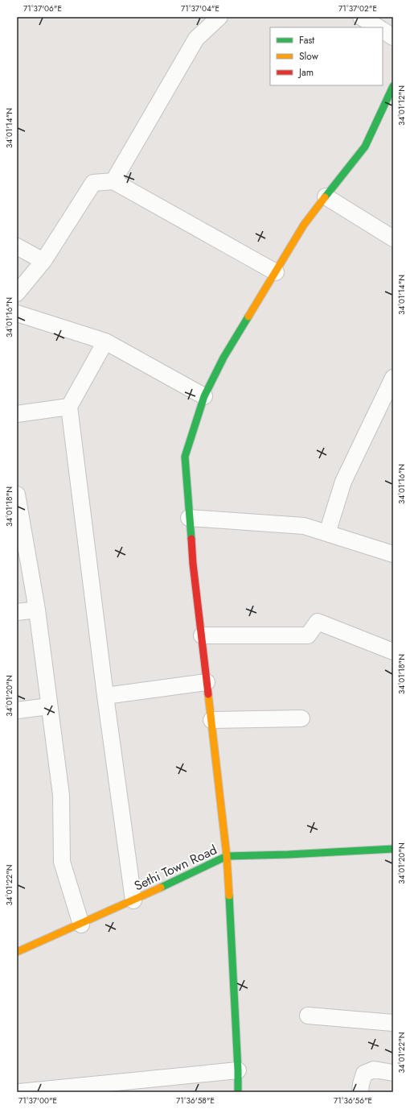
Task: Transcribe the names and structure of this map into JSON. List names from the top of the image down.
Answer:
{
  "streets": {
    "street": ["Sethi Town Road"]
  },
  "legend": ["Fast", "Slow", "Jam"],
  "coordinates": [
    "71°37'06\"E",
    "71°37'04\"E",
    "71°37'02\"E",
    "34°01'12\"N",
    "34°01'14\"N",
    "34°01'16\"N",
    "34°01'18\"N",
    "34°01'20\"N",
    "34°01'22\"N",
    "71°37'00\"E",
    "71°36'58\"E",
    "71°36'56\"E"
  ]
}
